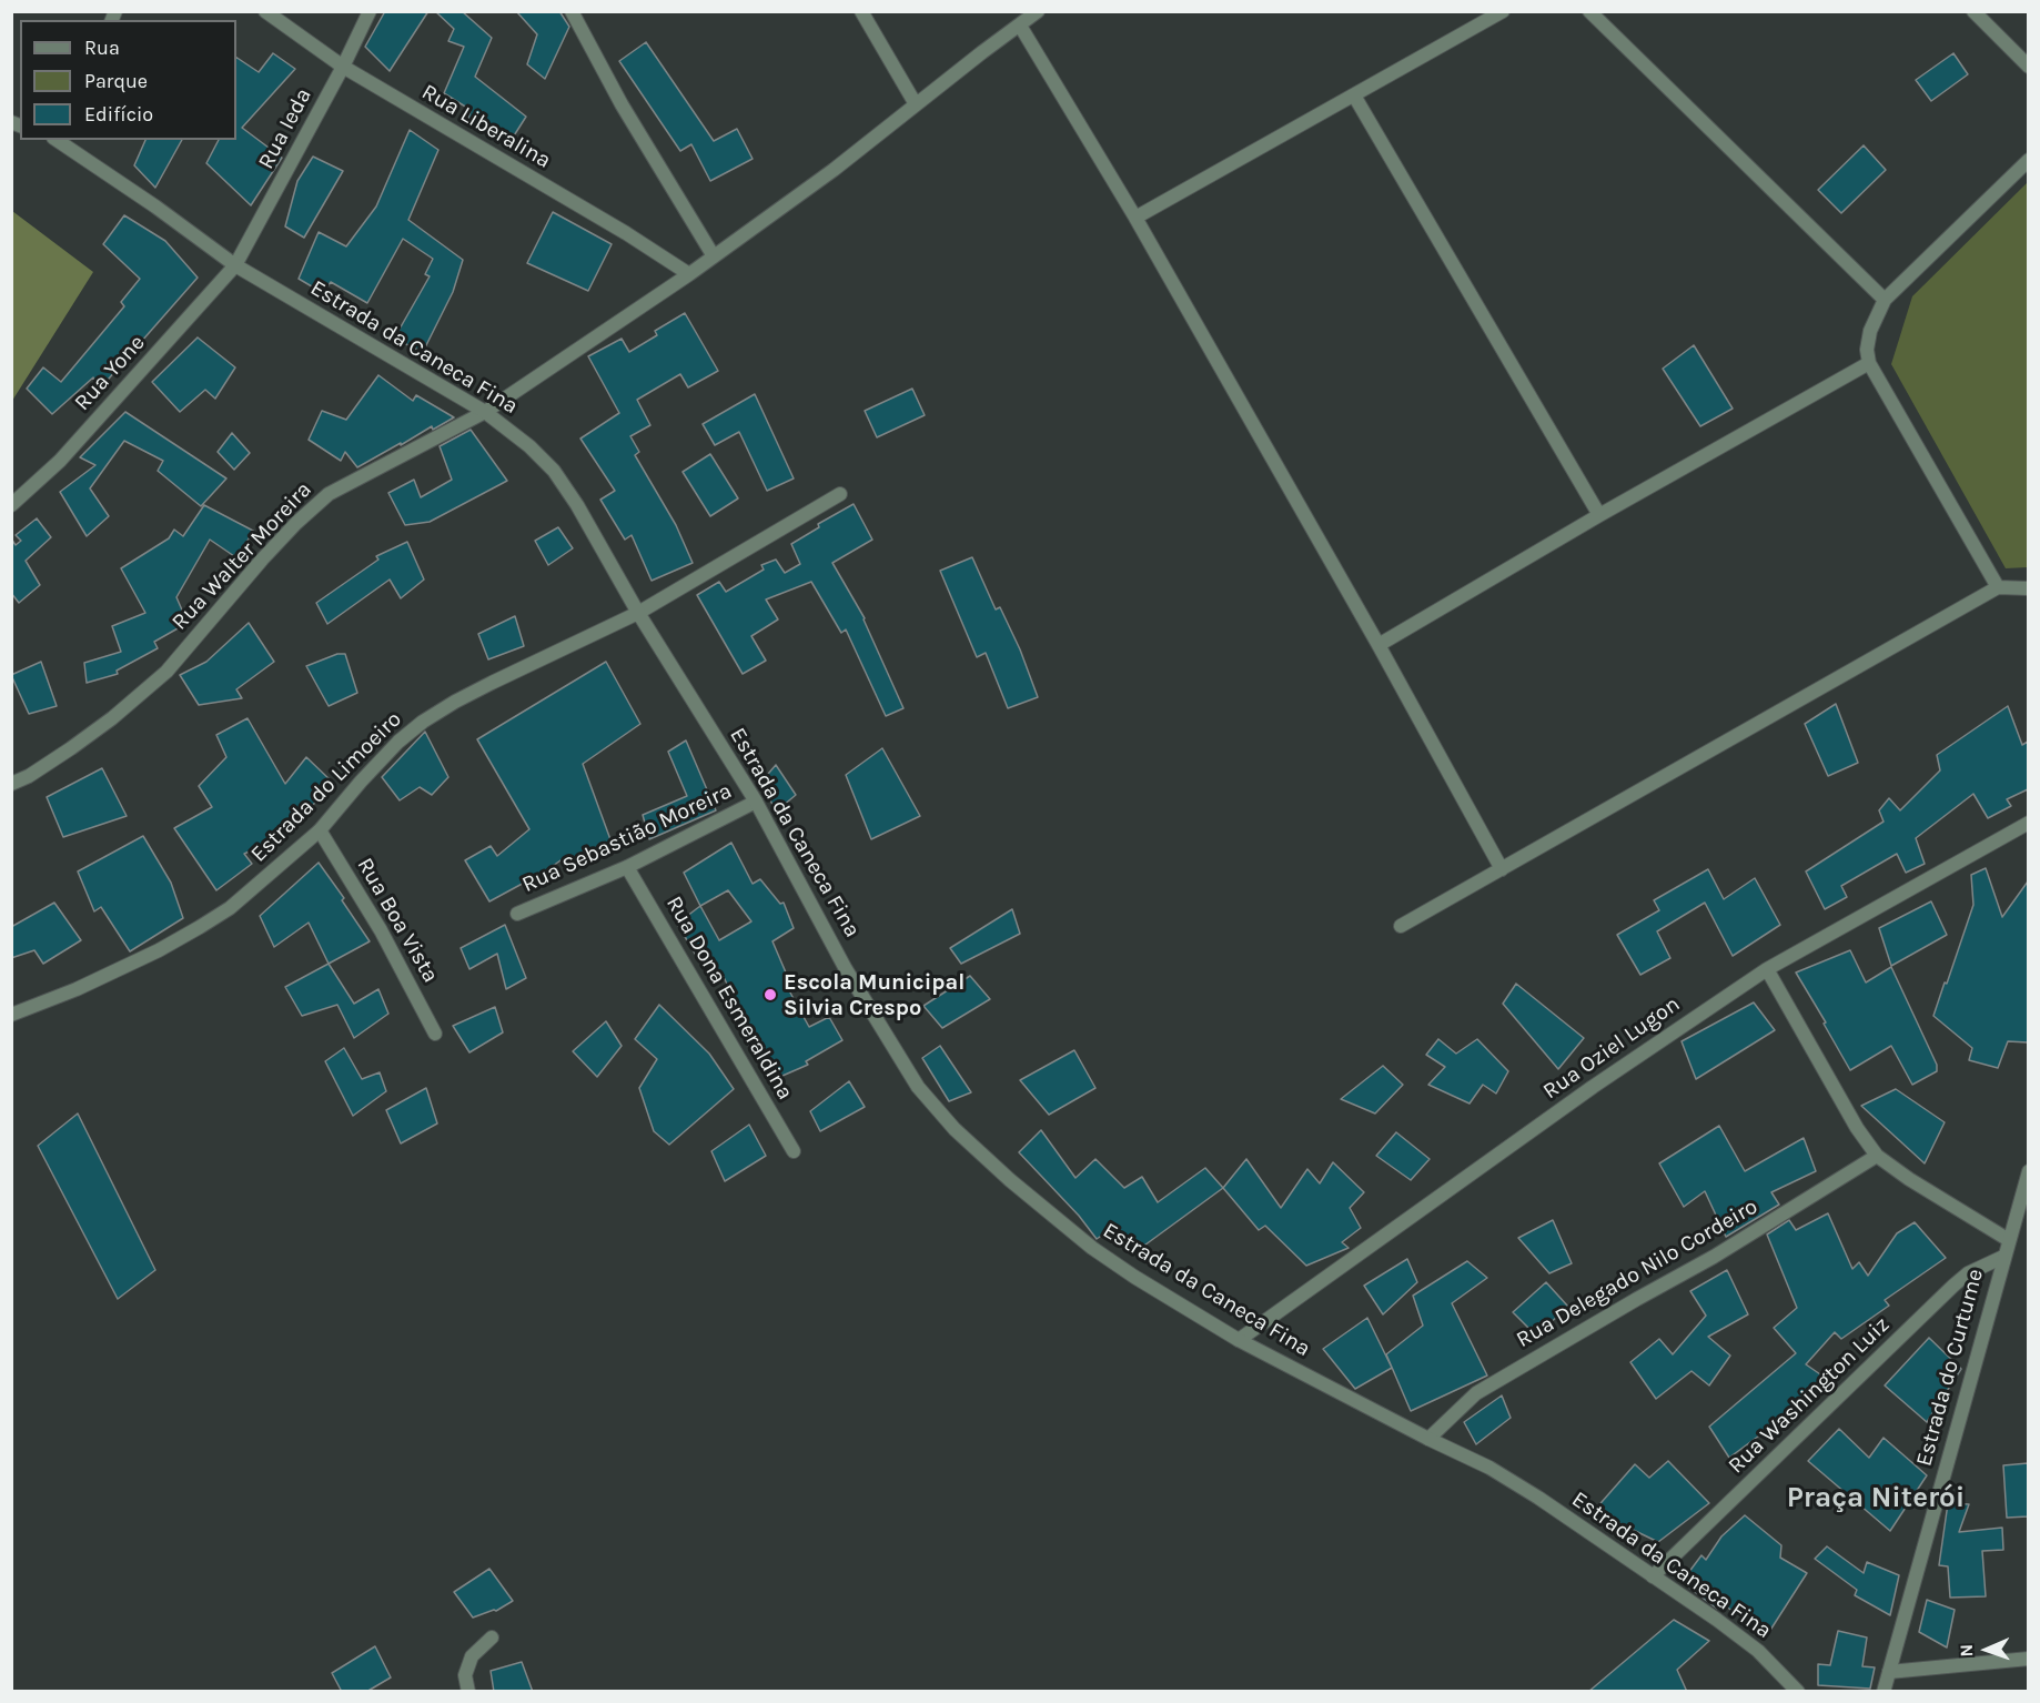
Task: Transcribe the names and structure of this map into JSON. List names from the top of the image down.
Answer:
{
  "streets": {
    "street": [
      "Rua Liberalina",
      "Rua Ieda",
      "Estrada da Caneca Fina",
      "Rua Yone",
      "Rua Walter Moreira",
      "Estrada do Limoeiro",
      "Rua Sebastião Moreira",
      "Rua Boa Vista",
      "Rua Dona Esmeraldina",
      "Rua Oziel Lugon",
      "Rua Delegado Nilo Cordeiro",
      "Estrada do Curtume",
      "Rua Washington Luiz"
    ]
  },
  "crossings": [
    ["Rua Liberalina", "Rua Ieda"],
    ["Rua Liberalina", "Rua Walter Moreira"],
    ["Rua Ieda", "Estrada da Caneca Fina"],
    ["Rua Ieda", "Rua Yone"],
    ["Estrada da Caneca Fina", "Rua Yone"],
    ["Estrada da Caneca Fina", "Rua Walter Moreira"],
    ["Estrada da Caneca Fina", "Estrada do Limoeiro"],
    ["Estrada da Caneca Fina", "Rua Sebastião Moreira"],
    ["Estrada da Caneca Fina", "Rua Oziel Lugon"],
    ["Estrada da Caneca Fina", "Rua Delegado Nilo Cordeiro"],
    ["Estrada da Caneca Fina", "Rua Washington Luiz"],
    ["Estrada do Limoeiro", "Rua Boa Vista"],
    ["Rua Sebastião Moreira", "Rua Dona Esmeraldina"],
    ["Estrada do Curtume", "Rua Washington Luiz"]
  ],
  "districts": ["Praça Niterói"],
  "places": ["Escola Municipal Silvia Crespo"],
  "legend": ["Rua", "Parque", "Edifício"],
  "north": "left"
}
